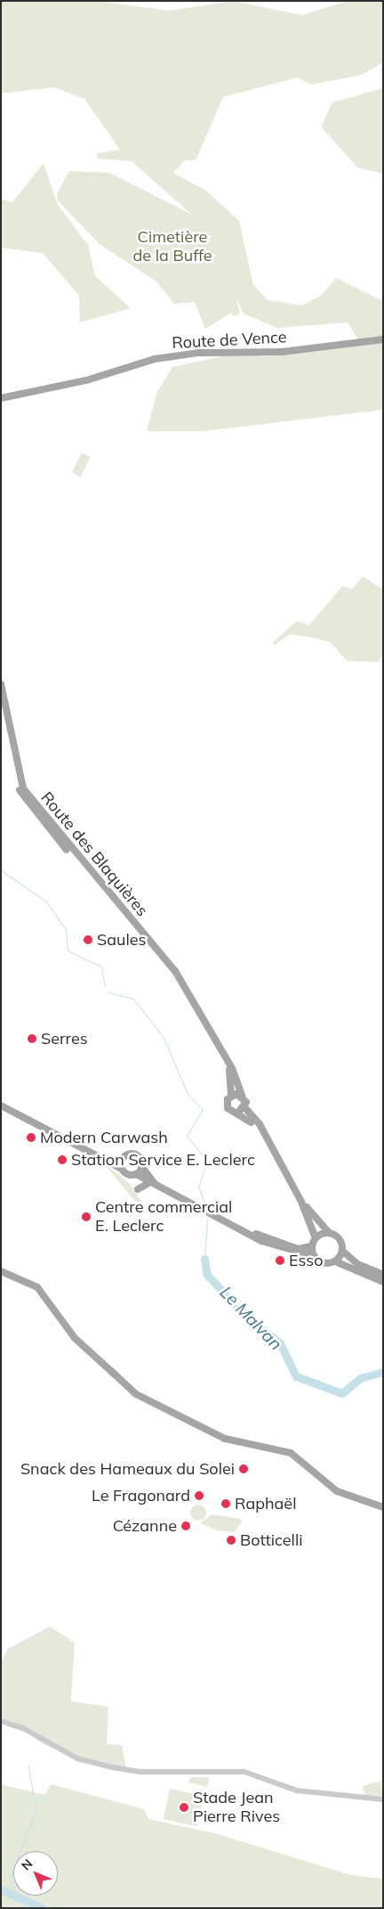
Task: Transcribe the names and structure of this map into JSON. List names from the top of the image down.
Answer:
{
  "streets": {
    "main road": ["Route de Vence", "Route des Blaquières"]
  },
  "water": ["Le Malvan"],
  "parks": ["Cimetière de la Buffe"],
  "places": [
    "Saules",
    "Serres",
    "Modern Carwash",
    "Station Service E. Leclerc",
    "Centre commercial E. Leclerc",
    "Esso",
    "Snack des Hameaux du Solei",
    "Le Fragonard",
    "Raphaël",
    "Cézanne",
    "Botticelli",
    "Stade Jean Pierre Rives"
  ],
  "north": "top left"
}
